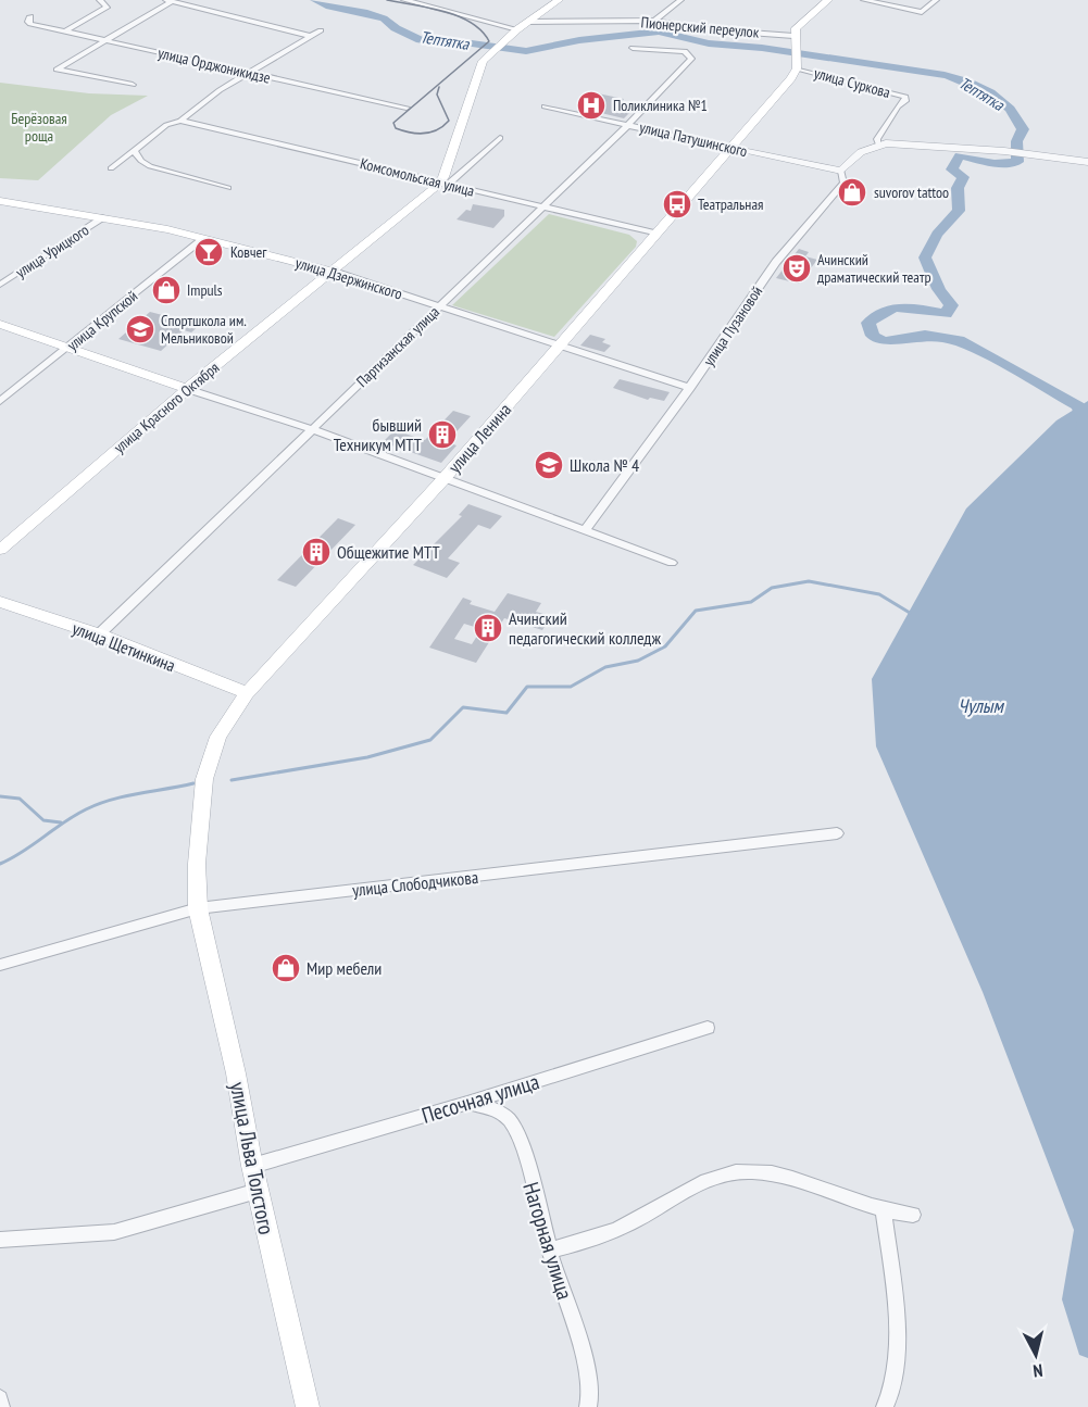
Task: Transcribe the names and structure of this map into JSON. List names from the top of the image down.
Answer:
{
  "streets": {
    "main road": [
      "улица Дзержинского",
      "улица Красного Октября",
      "улица Ленина",
      "улица Щетинкина",
      "улица Льва Толстого"
    ],
    "street": [
      "Пионерский переулок",
      "улица Орджоникидзе",
      "улица Суркова",
      "улица Патушинского",
      "Комсомольская улица",
      "улица Урицкого",
      "улица Крупской",
      "улица Пузановой",
      "Партизанская улица",
      "улица Слободчикова",
      "Песочная улица",
      "Нагорная улица"
    ]
  },
  "crossings": [
    ["улица Суркова", "улица Пузановой"],
    ["улица Суркова", "улица Ленина"],
    ["улица Патушинского", "улица Пузановой"],
    ["улица Патушинского", "Партизанская улица"],
    ["улица Патушинского", "улица Ленина"],
    ["Комсомольская улица", "Партизанская улица"],
    ["Комсомольская улица", "улица Красного Октября"],
    ["Комсомольская улица", "улица Ленина"],
    ["улица Урицкого", "улица Дзержинского"],
    ["улица Дзержинского", "улица Крупской"],
    ["улица Дзержинского", "улица Пузановой"],
    ["улица Дзержинского", "Партизанская улица"],
    ["улица Дзержинского", "улица Красного Октября"],
    ["улица Дзержинского", "улица Ленина"],
    ["Партизанская улица", "улица Щетинкина"],
    ["улица Ленина", "улица Щетинкина"],
    ["улица Ленина", "улица Слободчикова"],
    ["улица Ленина", "улица Льва Толстого"],
    ["улица Слободчикова", "улица Льва Толстого"],
    ["Песочная улица", "улица Льва Толстого"],
    ["Песочная улица", "Нагорная улица"]
  ],
  "water": ["Тептятка", "Чулым"],
  "parks": ["Берёзовая роща"],
  "places": {
    "hospital": ["Поликлиника №1"],
    "shop": ["suvorov tattoo", "Impuls", "Мир мебели"],
    "bus stop": ["Театральная"],
    "bar": ["Ковчег"],
    "theatre": ["Ачинский драматический театр"],
    "school or university": ["Спортшкола им. Мельниковой", "Школа № 4"],
    "building": ["бывший Техникум МТТ", "Общежитие МТТ", "Ачинский педагогический колледж"]
  },
  "north": "bottom"
}
